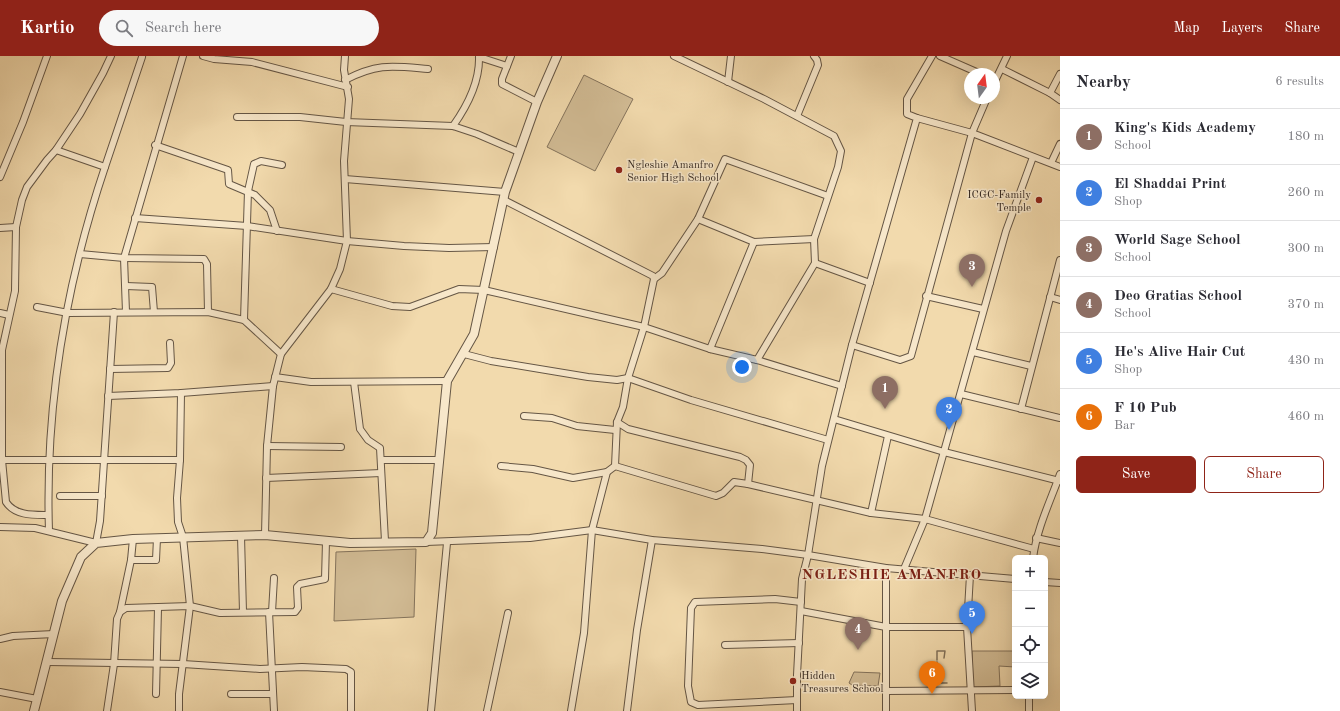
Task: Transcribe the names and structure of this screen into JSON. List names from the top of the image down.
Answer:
{
  "districts": ["NGLESHIE AMANFRO"],
  "places": ["Ngleshie Amanfro Senior High School", "ICGC-Family Temple", "Hidden Treasures School"],
  "north": "top",
  "page": {
    "header": "Kartio",
    "search": "Search here",
    "nav": ["Map", "Layers", "Share"],
    "heading": ["Nearby", "6 results"],
    "list": [
      {
        "mark": "1",
        "name": "King's Kids Academy",
        "note": "School",
        "value": "180 m"
      },
      {
        "mark": "2",
        "name": "El Shaddai Print",
        "note": "Shop",
        "value": "260 m"
      },
      {
        "mark": "3",
        "name": "World Sage School",
        "note": "School",
        "value": "300 m"
      },
      {
        "mark": "4",
        "name": "Deo Gratias School",
        "note": "School",
        "value": "370 m"
      },
      {
        "mark": "5",
        "name": "He's Alive Hair Cut",
        "note": "Shop",
        "value": "430 m"
      },
      {
        "mark": "6",
        "name": "F 10 Pub",
        "note": "Bar",
        "value": "460 m"
      }
    ],
    "pins": [
      "3",
      "1",
      "2",
      "5",
      "4",
      "6"
    ],
    "buttons": ["Save", "Share"],
    "map_buttons": ["+", "−"]
  }
}
